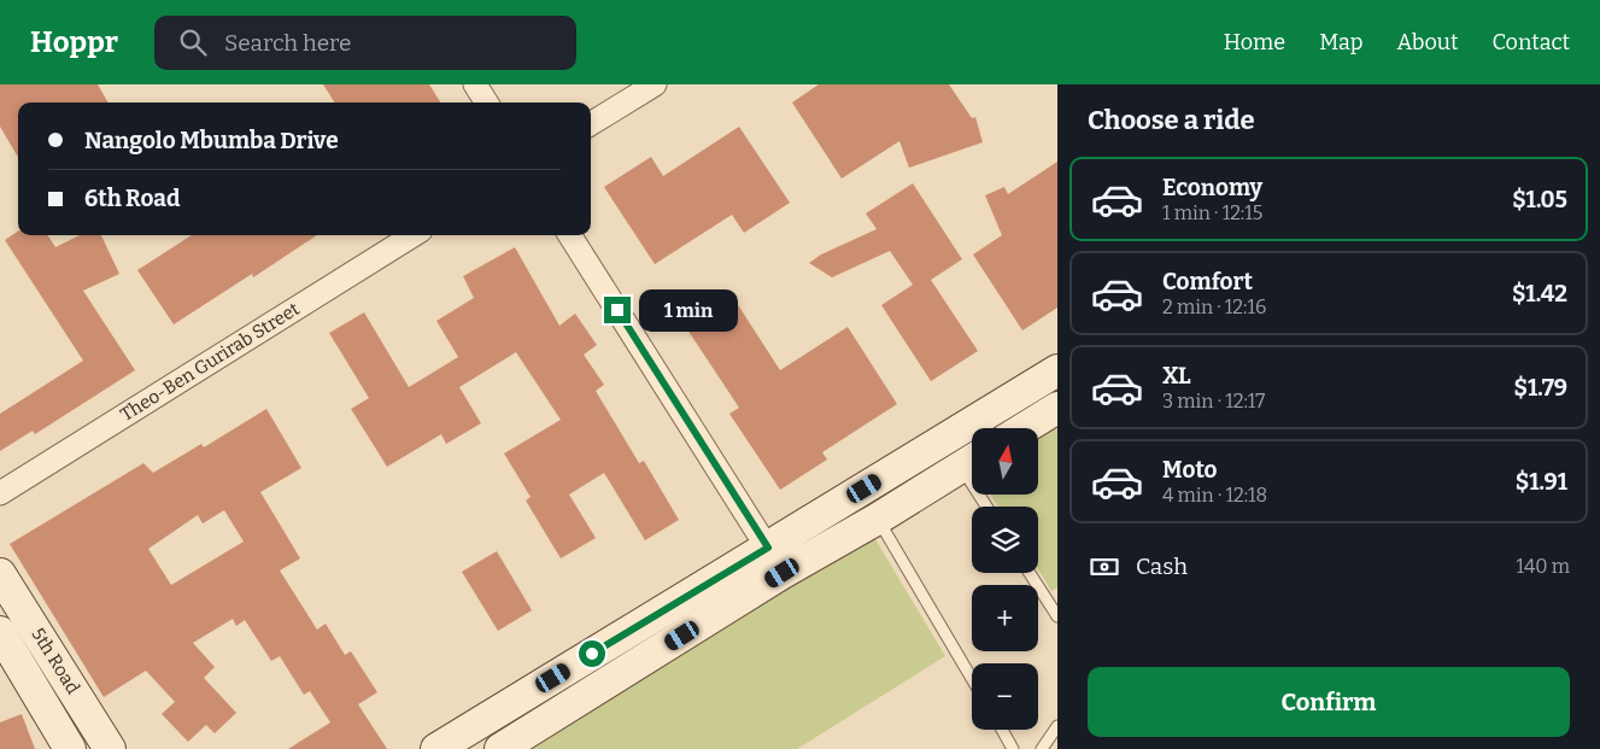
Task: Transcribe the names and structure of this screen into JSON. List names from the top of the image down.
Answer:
{
  "streets": {
    "street": ["Theo-Ben Gurirab Street", "5th Road"]
  },
  "north": "top",
  "page": {
    "header": "Hoppr",
    "search": "Search here",
    "nav": [
      "Home",
      "Map",
      "About",
      "Contact"
    ],
    "heading": "Choose a ride",
    "banner": ["Nangolo Mbumba Drive", "6th Road"],
    "list": [
      {
        "name": "Economy",
        "note": "1 min · 12:15",
        "value": "$1.05"
      },
      {
        "name": "Comfort",
        "note": "2 min · 12:16",
        "value": "$1.42"
      },
      {
        "name": "XL",
        "note": "3 min · 12:17",
        "value": "$1.79"
      },
      {
        "name": "Moto",
        "note": "4 min · 12:18",
        "value": "$1.91"
      }
    ],
    "bubble": "1 min",
    "map_buttons": ["+", "−"],
    "pay": ["Cash", "140 m"],
    "buttons": "Confirm"
  }
}
